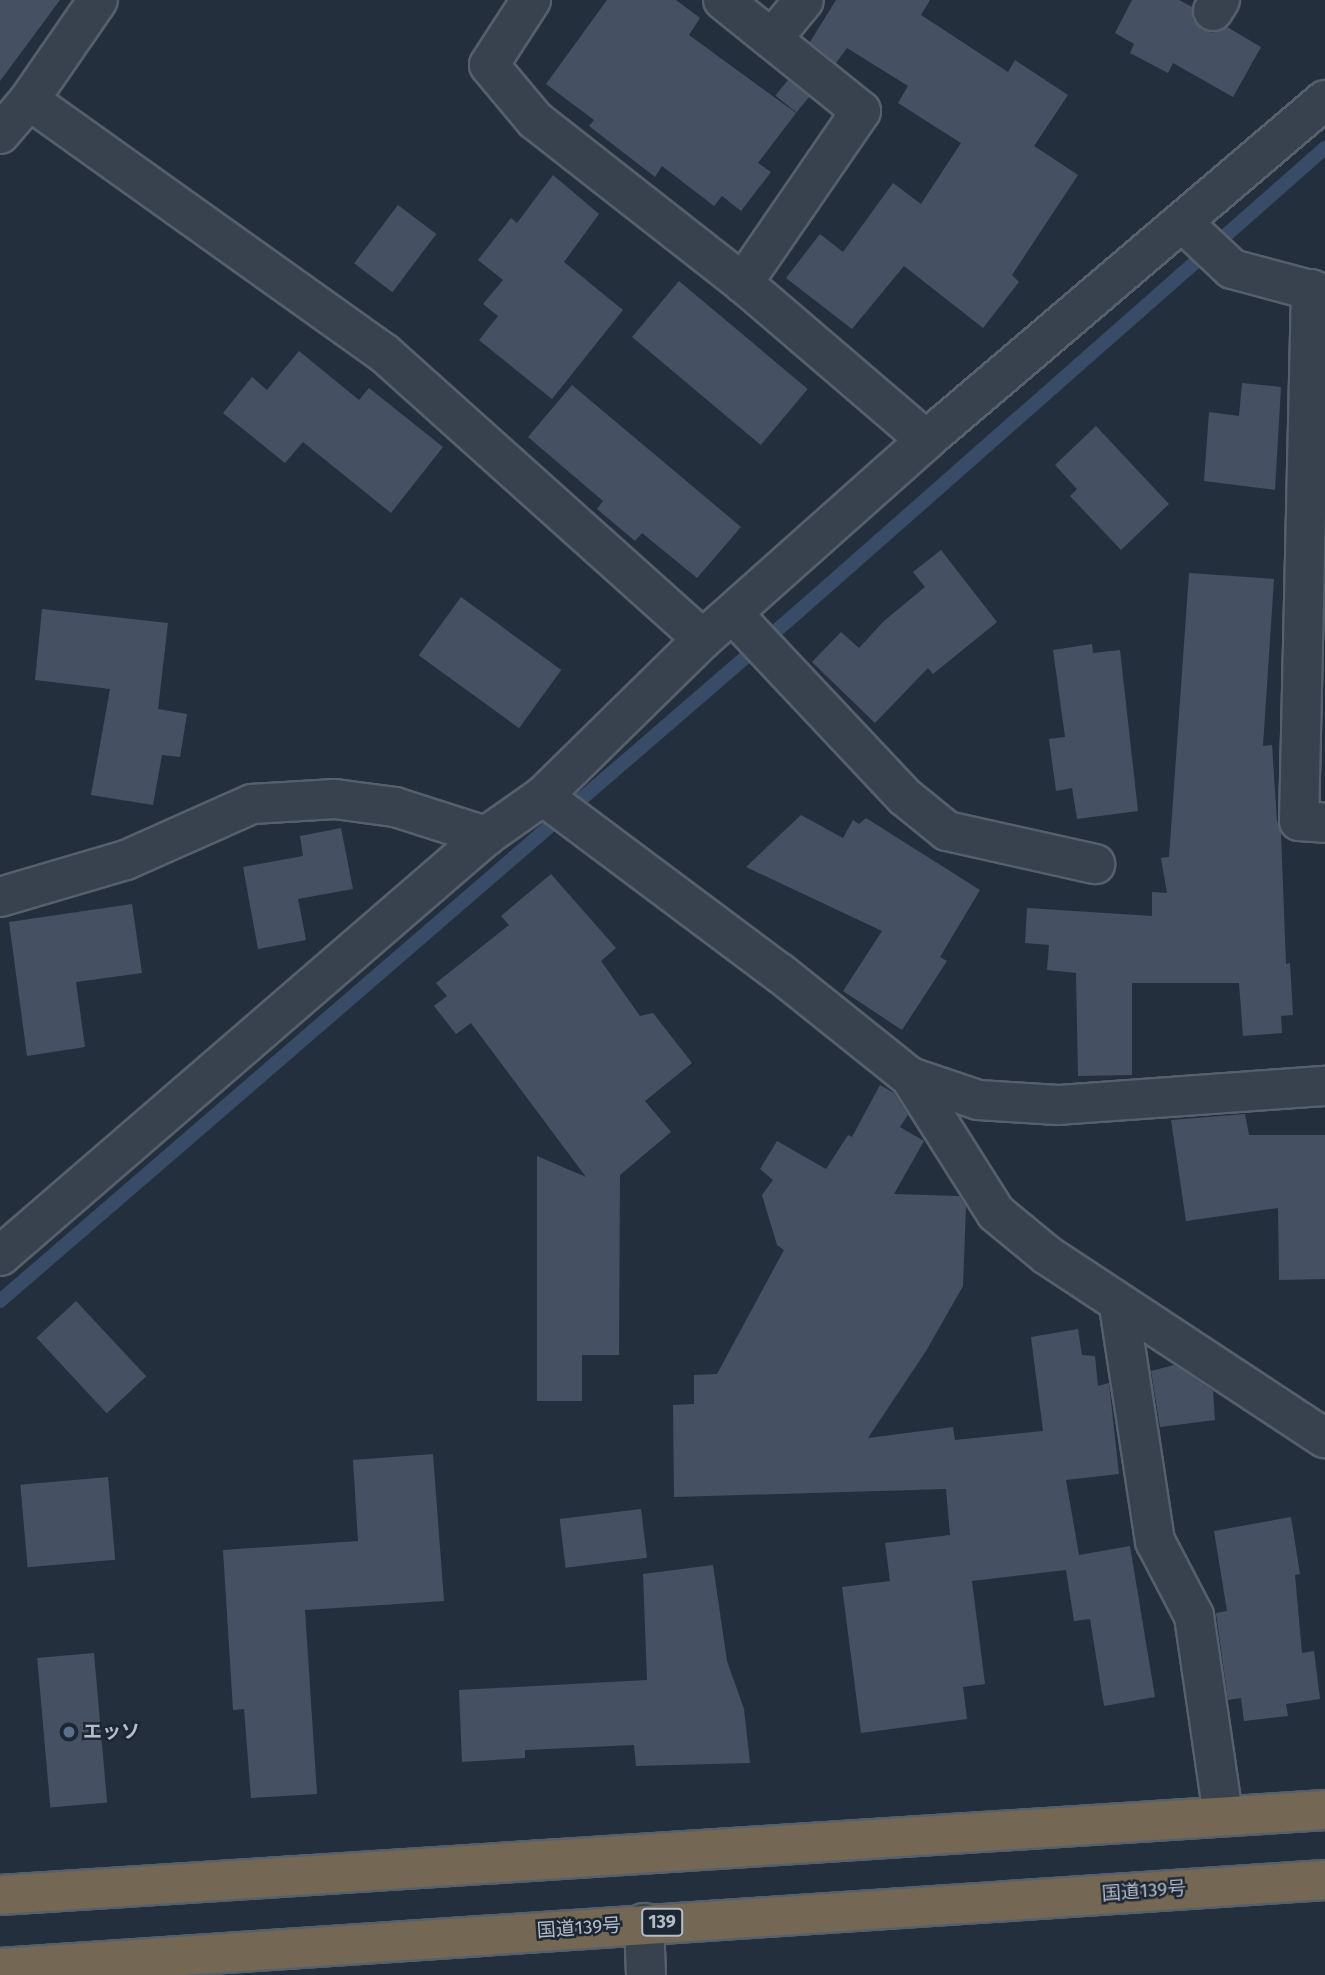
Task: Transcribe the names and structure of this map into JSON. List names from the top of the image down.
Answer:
{
  "streets": {
    "highway": ["国道139号", "139"]
  },
  "places": ["エッソ"]
}
